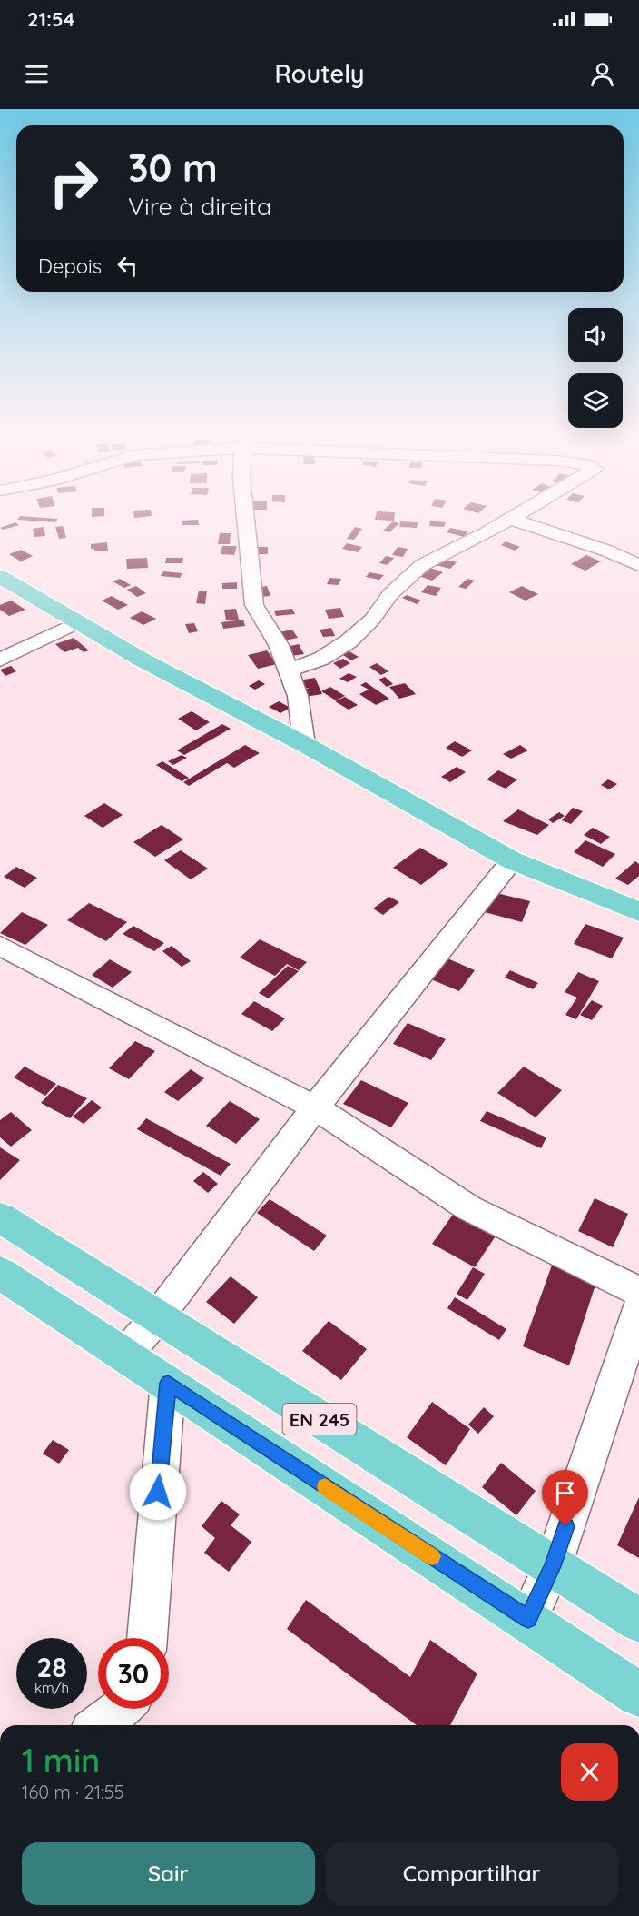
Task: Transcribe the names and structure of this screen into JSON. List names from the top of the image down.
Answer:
{
  "streets": {
    "main road": ["EN 245"]
  },
  "page": {
    "status": "21:54",
    "header": "Routely",
    "turn": ["30 m", "Vire à direita"],
    "then": "Depois",
    "speed": "28 km/h",
    "limit": "30",
    "heading": ["1 min", "160 m · 21:55"],
    "buttons": ["Sair", "Compartilhar"]
  }
}
